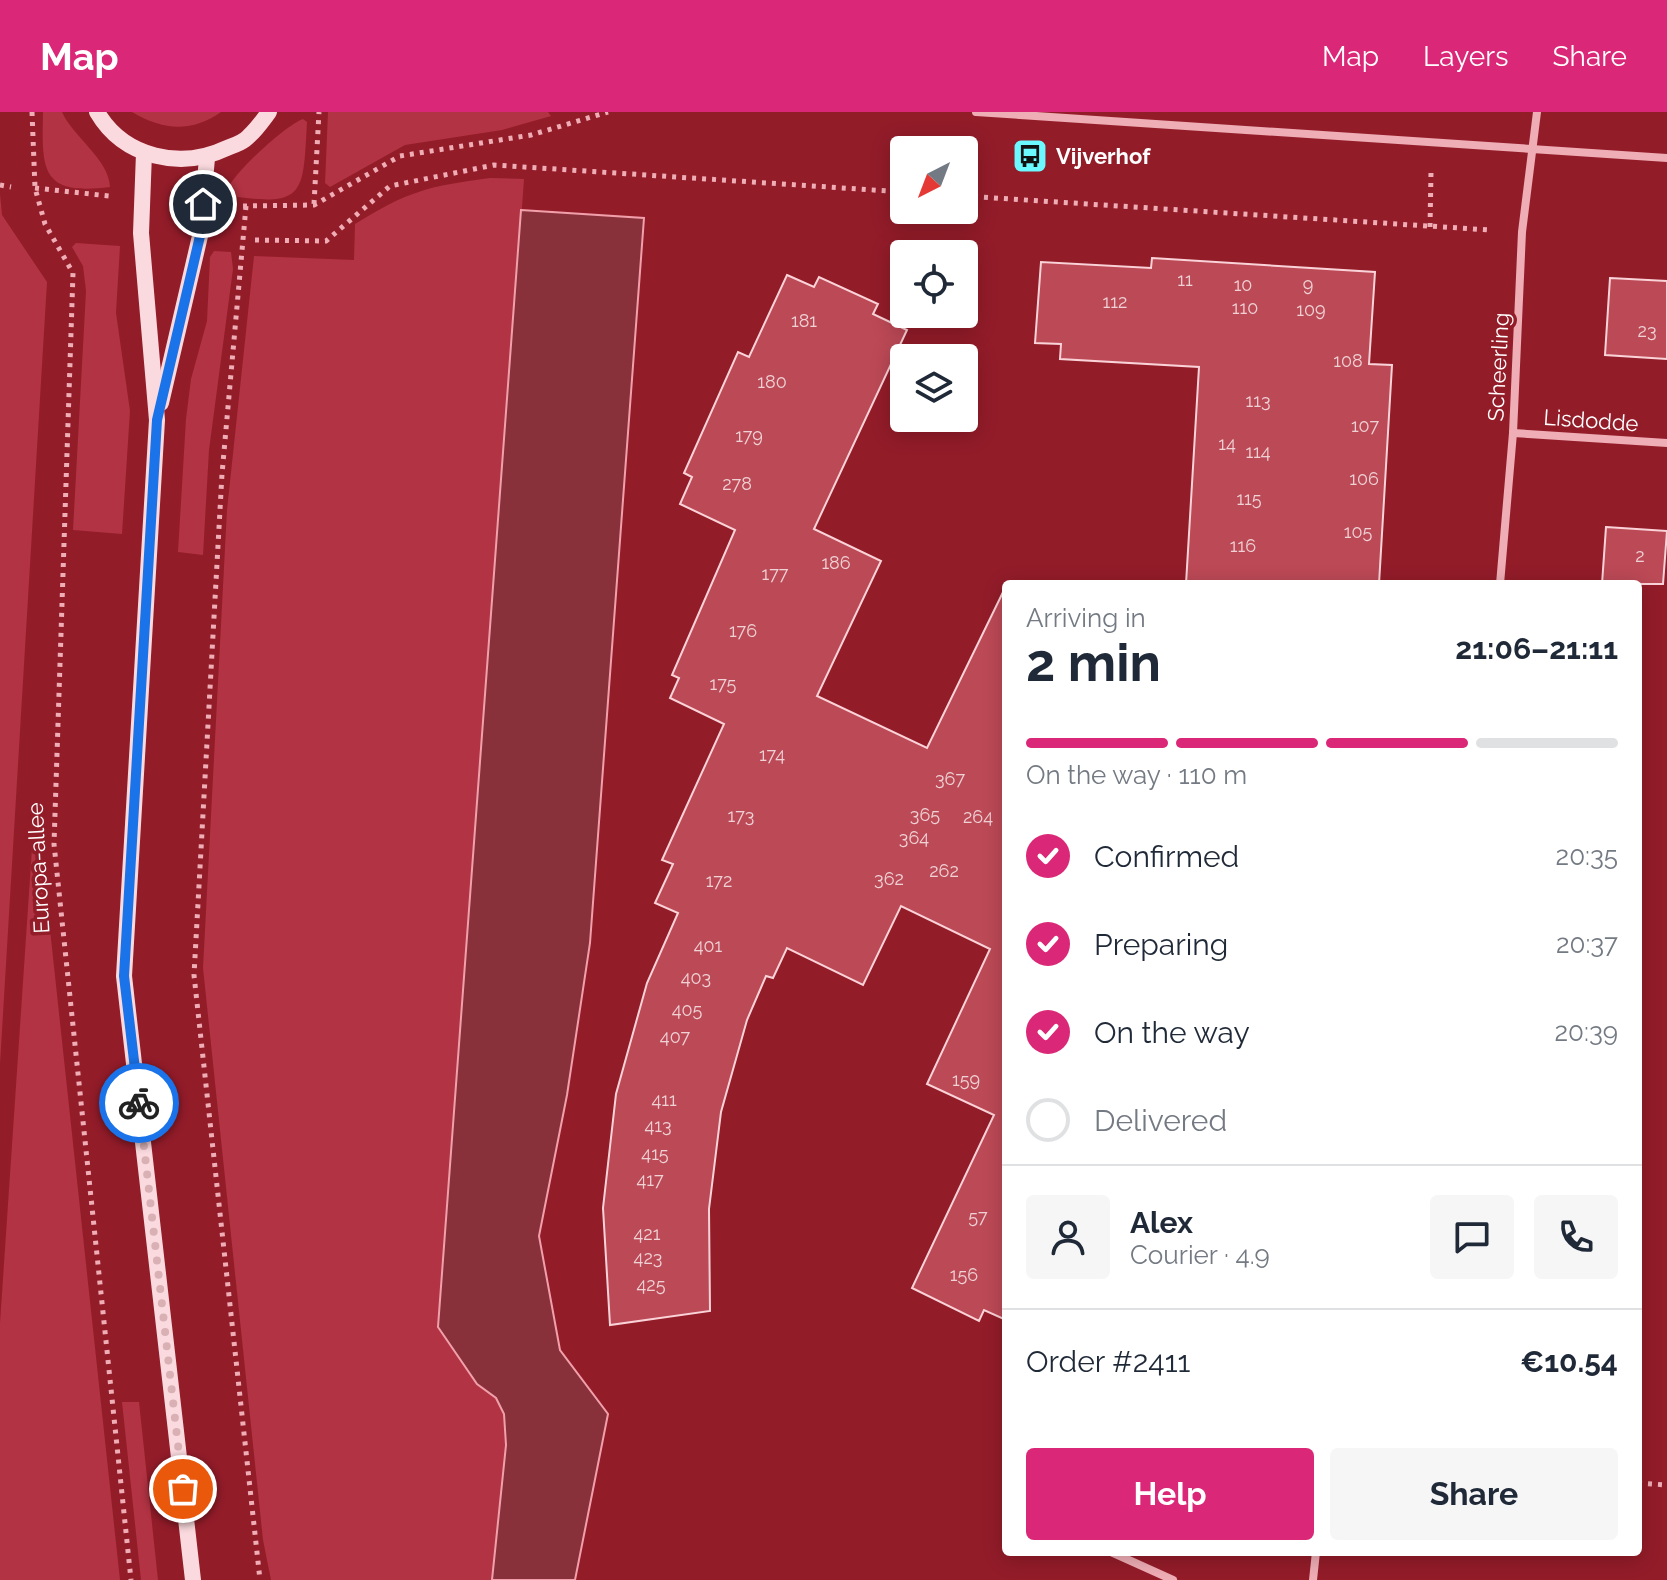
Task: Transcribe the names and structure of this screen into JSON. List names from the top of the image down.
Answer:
{
  "streets": {
    "street": ["Scheerling", "Lisdodde"],
    "path": ["Europa-allee"]
  },
  "crossings": [
    ["Scheerling", "Lisdodde"]
  ],
  "places": {
    "bus stop": ["Vijverhof"]
  },
  "house_numbers": [
    "11",
    "10",
    "9",
    "112",
    "110",
    "109",
    "181",
    "23",
    "108",
    "180",
    "113",
    "107",
    "179",
    "14",
    "114",
    "106",
    "278",
    "115",
    "105",
    "116",
    "2",
    "186",
    "177",
    "176",
    "175",
    "174",
    "367",
    "365",
    "173",
    "264",
    "364",
    "262",
    "362",
    "172",
    "401",
    "403",
    "405",
    "407",
    "159",
    "411",
    "413",
    "415",
    "417",
    "57",
    "421",
    "423",
    "156",
    "425"
  ],
  "north": "bottom left",
  "page": {
    "header": "Map",
    "nav": ["Map", "Layers", "Share"],
    "heading": ["2 min", "Arriving in", "21:06–21:11"],
    "panel": [
      "Alex",
      "Courier · 4.9",
      "Order #2411",
      "€10.54"
    ],
    "bar": "On the way · 110 m",
    "list": [
      ["Confirmed", "20:35"],
      ["Preparing", "20:37"],
      ["On the way", "20:39"],
      "Delivered"
    ],
    "buttons": ["Help", "Share"]
  }
}
